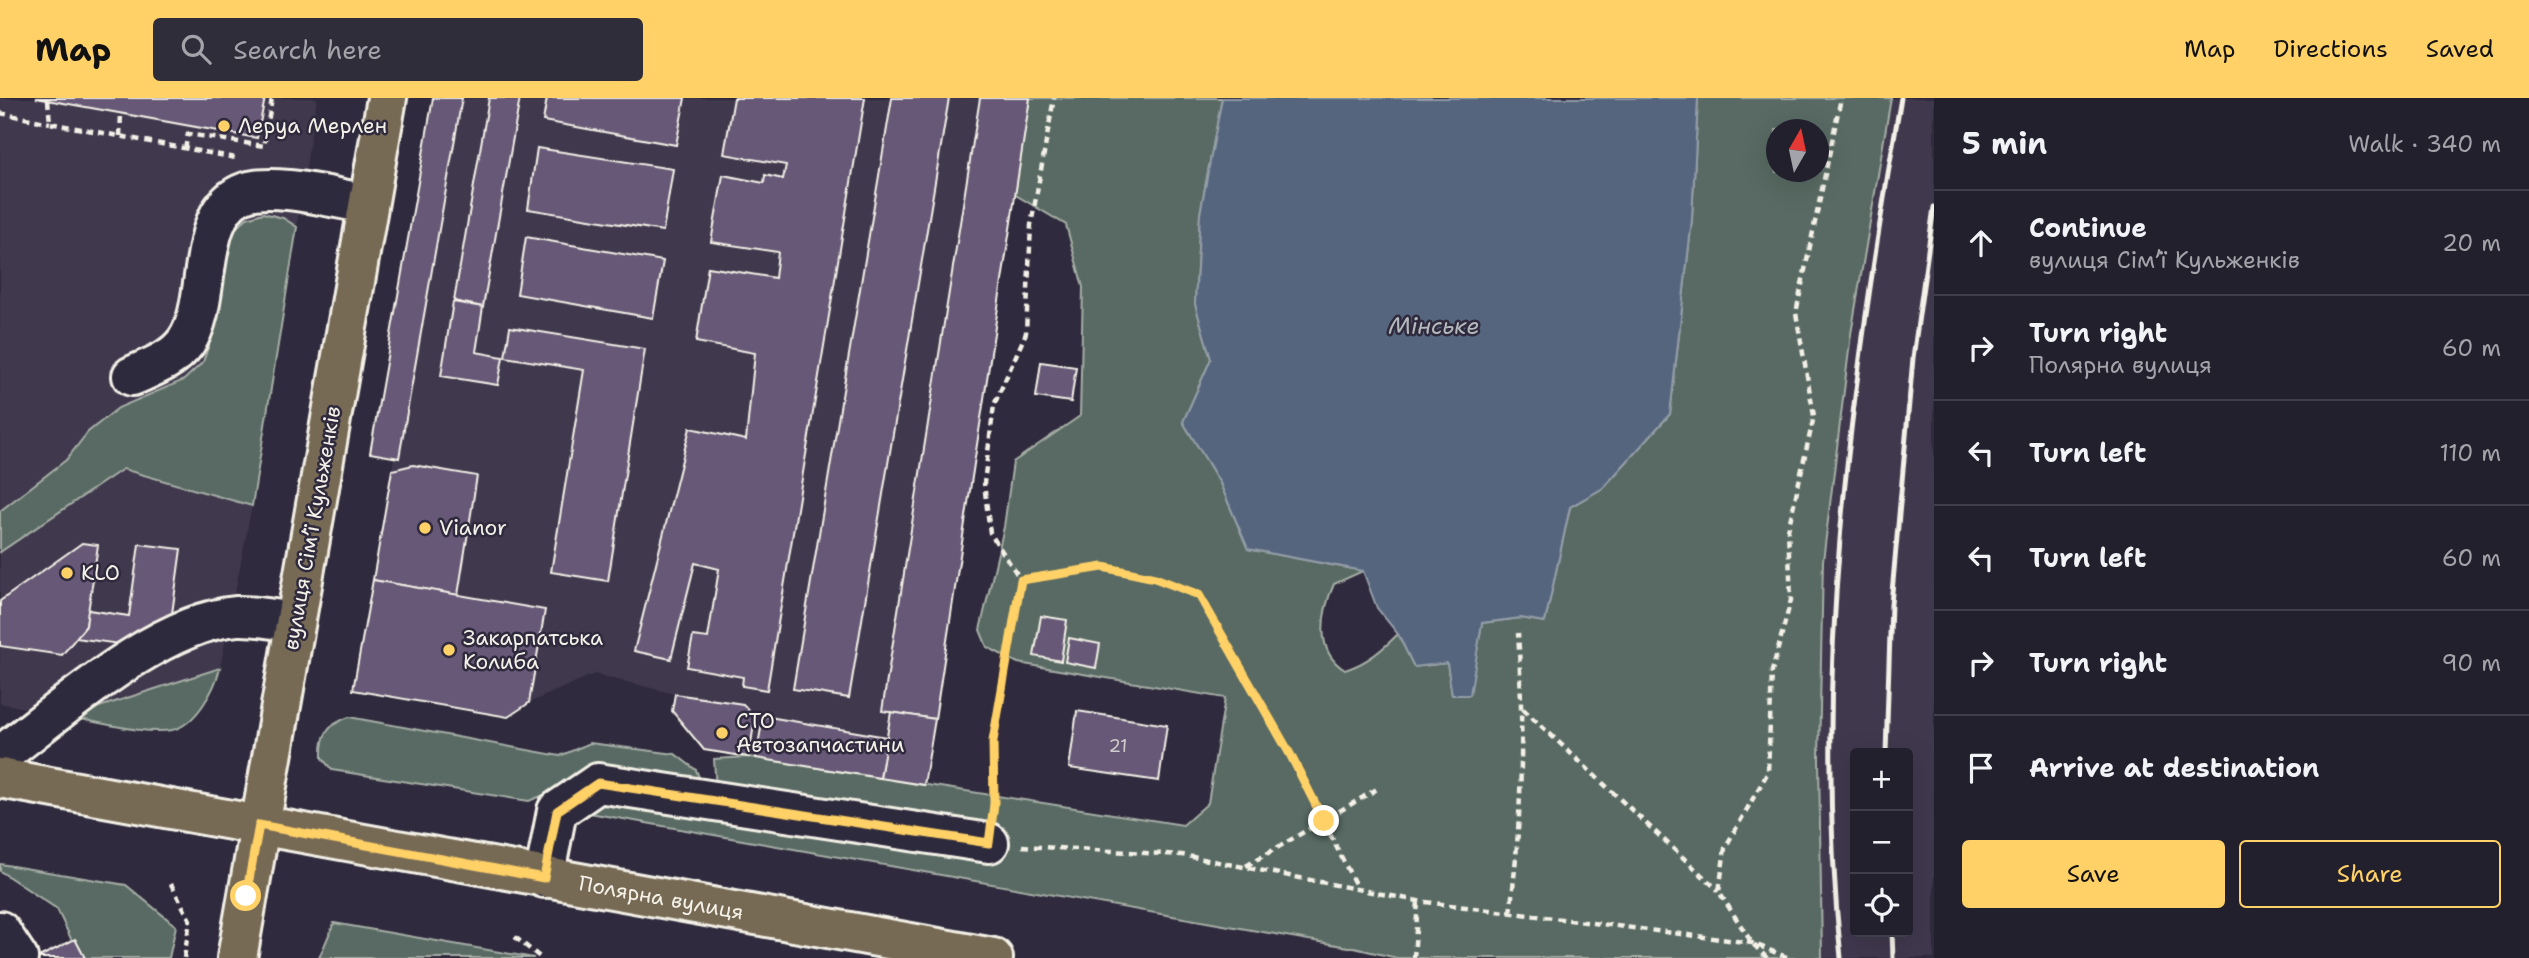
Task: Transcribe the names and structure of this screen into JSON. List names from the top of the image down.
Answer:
{
  "streets": {
    "main road": ["вулиця Сімʼї Кульженків", "Полярна вулиця"]
  },
  "crossings": [
    ["вулиця Сімʼї Кульженків", "Полярна вулиця"]
  ],
  "water": ["Мінське"],
  "places": [
    "Леруа Мерлен",
    "Vianor",
    "KLO",
    "Закарпатська Колиба",
    "СТО Автозапчастини"
  ],
  "house_numbers": ["21"],
  "north": "top",
  "page": {
    "header": "Map",
    "search": "Search here",
    "nav": ["Map", "Directions", "Saved"],
    "heading": ["5 min", "Walk · 340 m"],
    "list": [
      ["Continue", "вулиця Сімʼї Кульженків", "20 m"],
      ["Turn right", "Полярна вулиця", "60 m"],
      ["Turn left", "110 m"],
      ["Turn left", "60 m"],
      ["Turn right", "90 m"],
      "Arrive at destination"
    ],
    "map_buttons": ["+", "−"],
    "buttons": ["Save", "Share"]
  }
}
